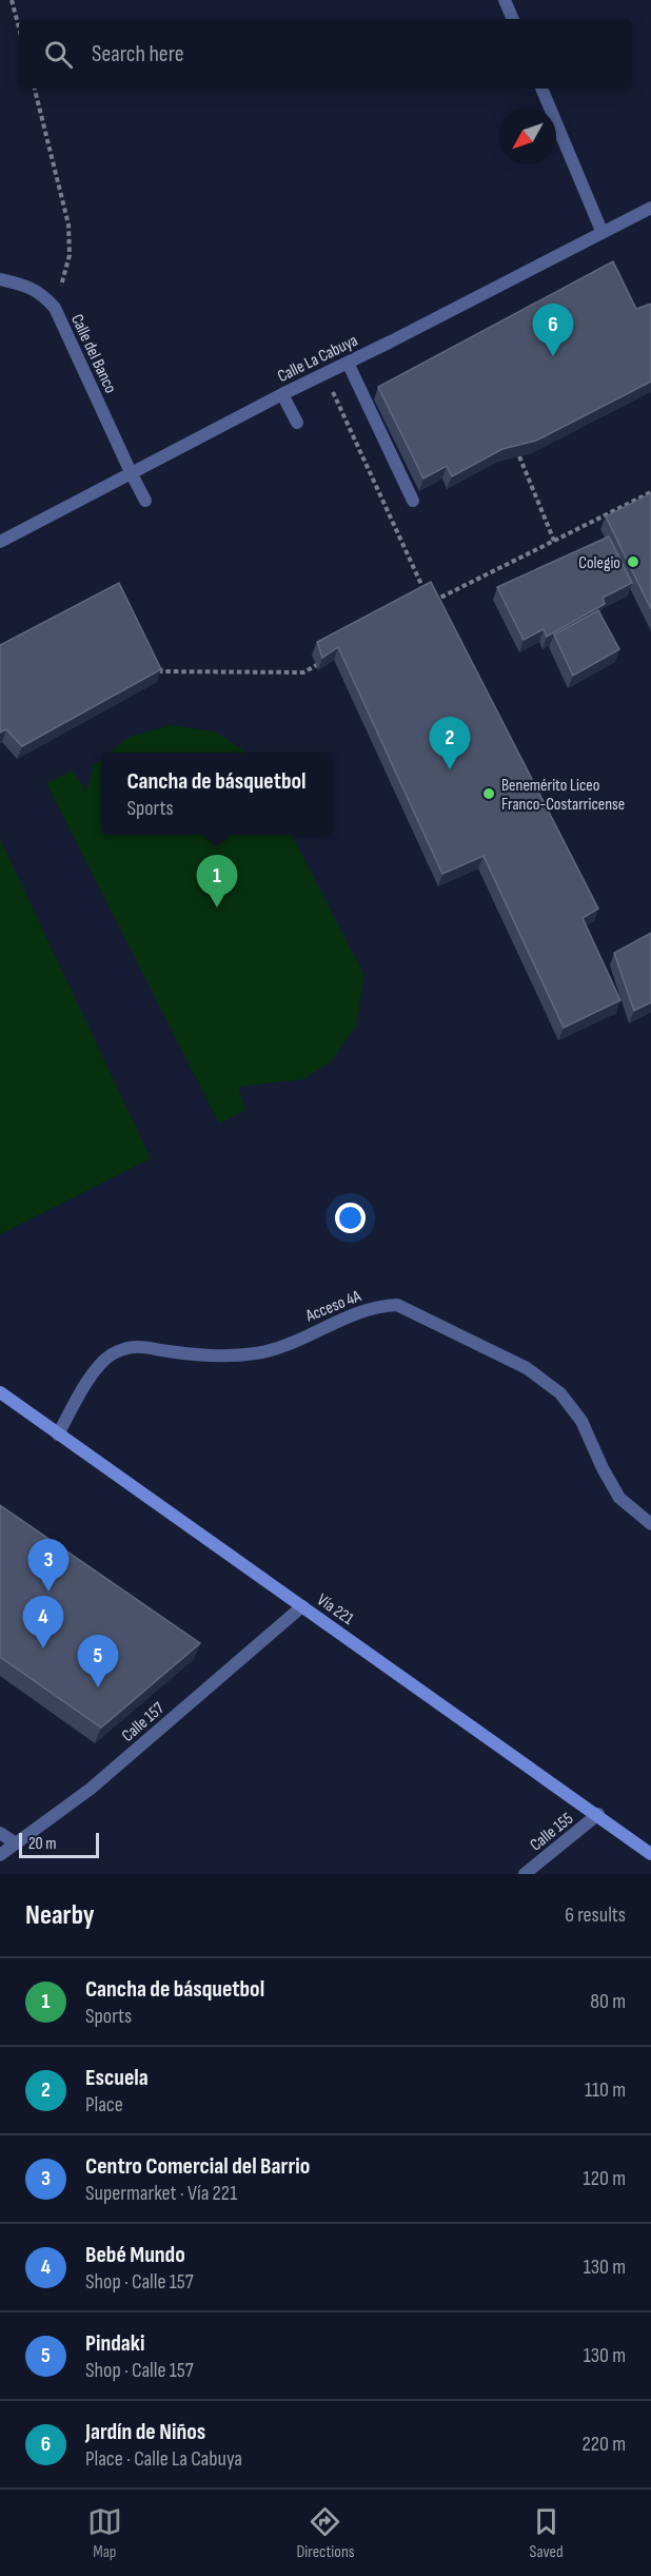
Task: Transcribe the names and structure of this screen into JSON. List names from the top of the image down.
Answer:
{
  "streets": {
    "main road": ["Vía 221"],
    "street": [
      "Calle del Banco",
      "Calle La Cabuya",
      "Acceso 4A",
      "Calle 157",
      "Calle 155"
    ]
  },
  "crossings": [
    ["Calle del Banco", "Calle La Cabuya"],
    ["Acceso 4A", "Vía 221"],
    ["Vía 221", "Calle 157"],
    ["Vía 221", "Calle 155"]
  ],
  "places": ["Colegio", "Benemérito Liceo Franco-Costarricense"],
  "scale_bar": "20 m",
  "north": "bottom left",
  "page": {
    "search": "Search here",
    "pins": [
      "6",
      "2",
      "1",
      "3",
      "4",
      "5"
    ],
    "popup": ["Cancha de básquetbol", "Sports"],
    "scale": "20 m",
    "heading": ["Nearby", "6 results"],
    "list": [
      {
        "mark": "1",
        "name": "Cancha de básquetbol",
        "note": "Sports",
        "value": "80 m"
      },
      {
        "mark": "2",
        "name": "Escuela",
        "note": "Place",
        "value": "110 m"
      },
      {
        "mark": "3",
        "name": "Centro Comercial del Barrio",
        "note": "Supermarket · Vía 221",
        "value": "120 m"
      },
      {
        "mark": "4",
        "name": "Bebé Mundo",
        "note": "Shop · Calle 157",
        "value": "130 m"
      },
      {
        "mark": "5",
        "name": "Pindaki",
        "note": "Shop · Calle 157",
        "value": "130 m"
      },
      {
        "mark": "6",
        "name": "Jardín de Niños",
        "note": "Place · Calle La Cabuya",
        "value": "220 m"
      }
    ],
    "nav": ["Map", "Directions", "Saved"]
  }
}
